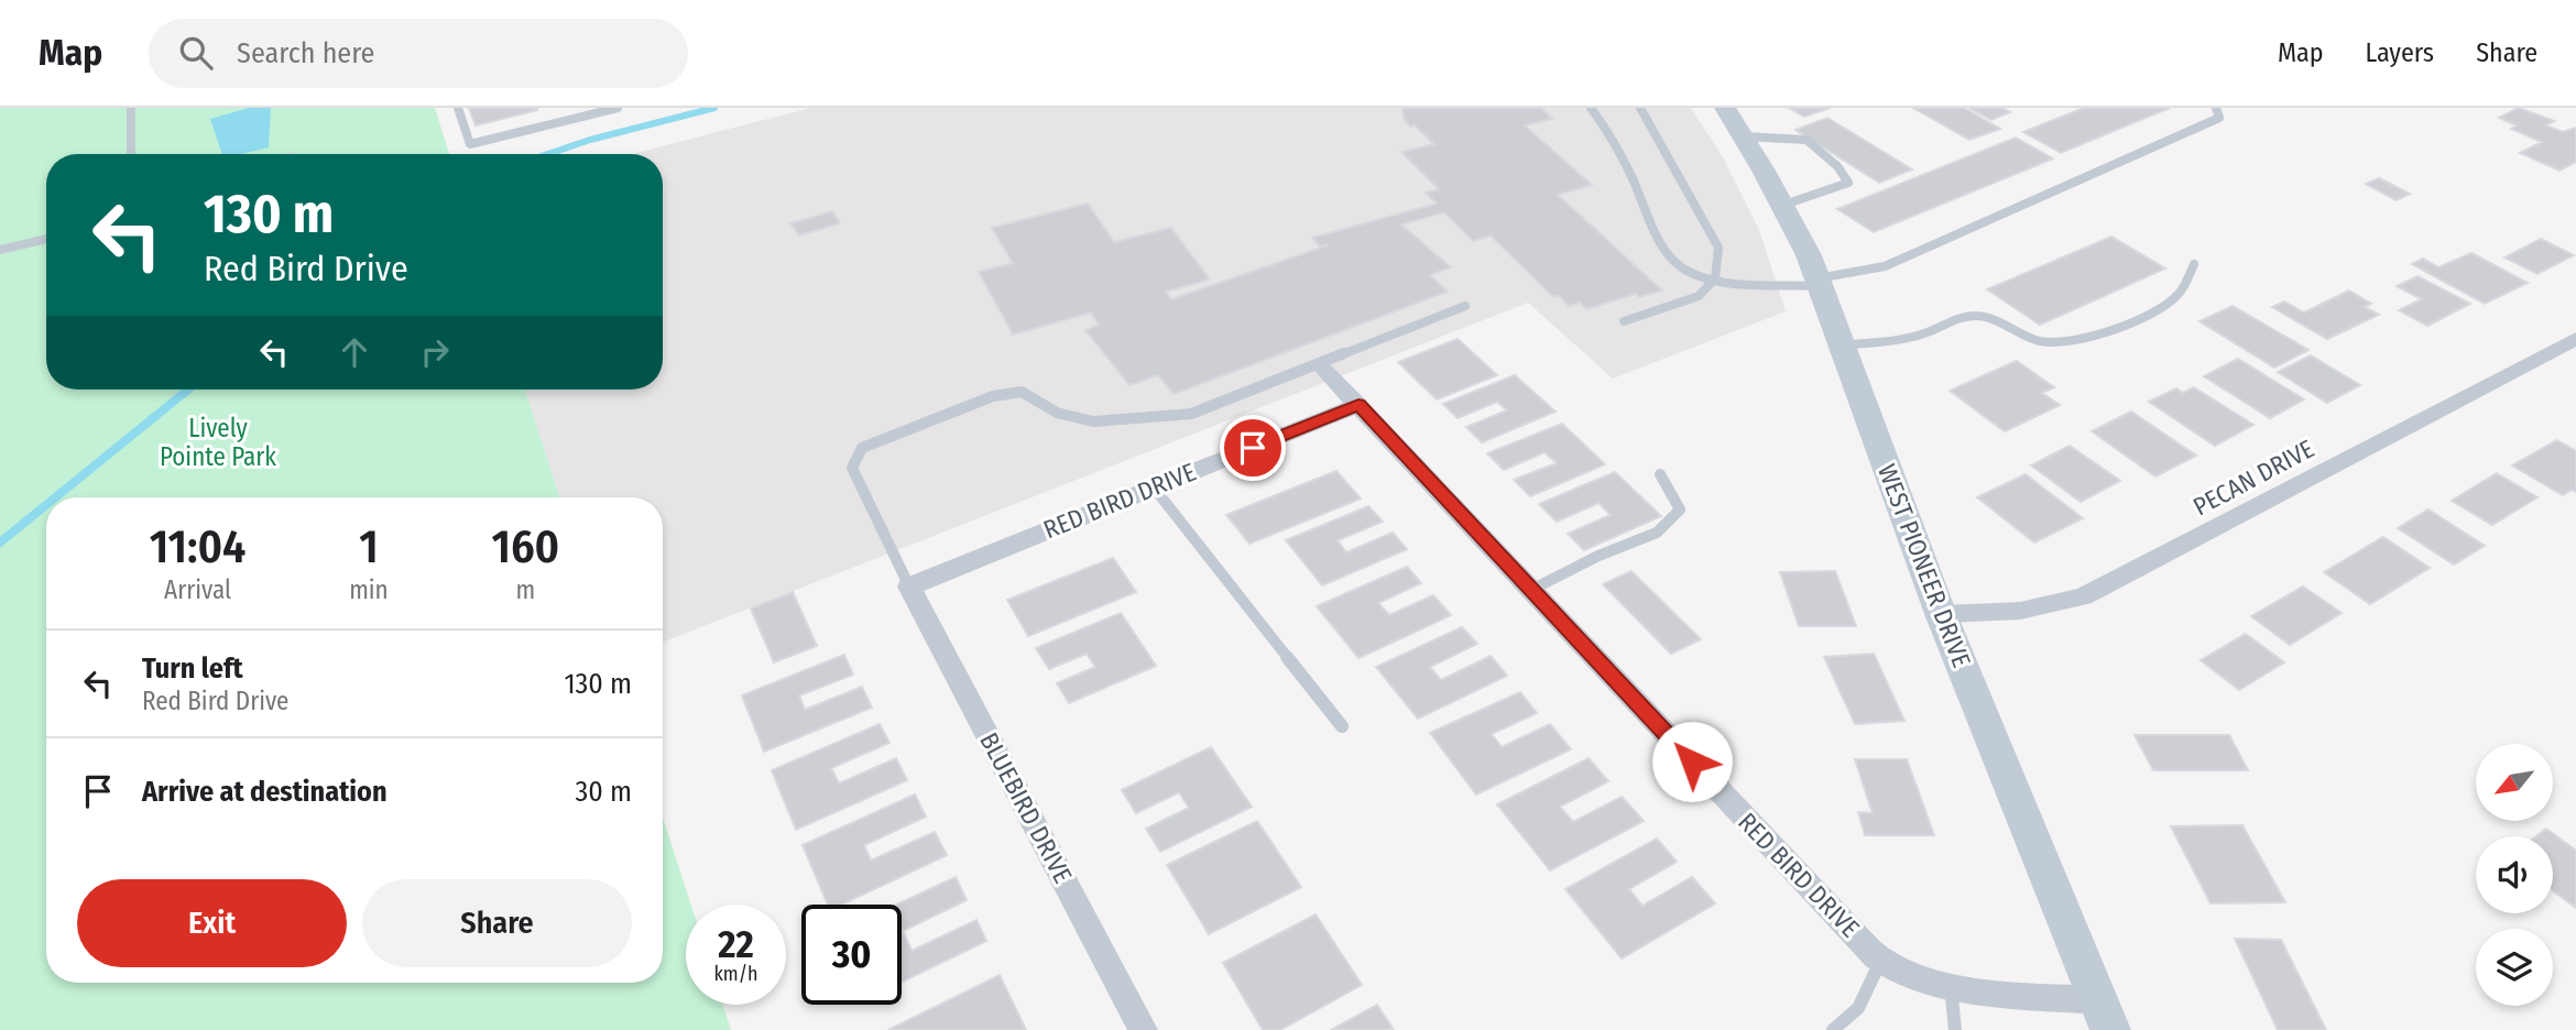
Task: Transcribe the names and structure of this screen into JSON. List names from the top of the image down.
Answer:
{
  "streets": {
    "main road": ["WEST PIONEER DRIVE"],
    "street": ["PECAN DRIVE", "RED BIRD DRIVE", "BLUEBIRD DRIVE"]
  },
  "crossings": [
    ["PECAN DRIVE", "WEST PIONEER DRIVE"],
    ["RED BIRD DRIVE", "WEST PIONEER DRIVE"],
    ["RED BIRD DRIVE", "BLUEBIRD DRIVE"]
  ],
  "parks": ["Lively Pointe Park"],
  "north": "bottom left",
  "page": {
    "header": "Map",
    "search": "Search here",
    "nav": ["Map", "Layers", "Share"],
    "turn": ["130 m", "Red Bird Drive"],
    "eta": [
      "11:04",
      "Arrival",
      "1",
      "min",
      "160",
      "m"
    ],
    "list": [
      {
        "name": "Turn left",
        "note": "Red Bird Drive",
        "value": "130 m"
      },
      {
        "name": "Arrive at destination",
        "value": "30 m"
      }
    ],
    "buttons": ["Exit", "Share"],
    "speed": "22 km/h",
    "limit": "30"
  }
}
